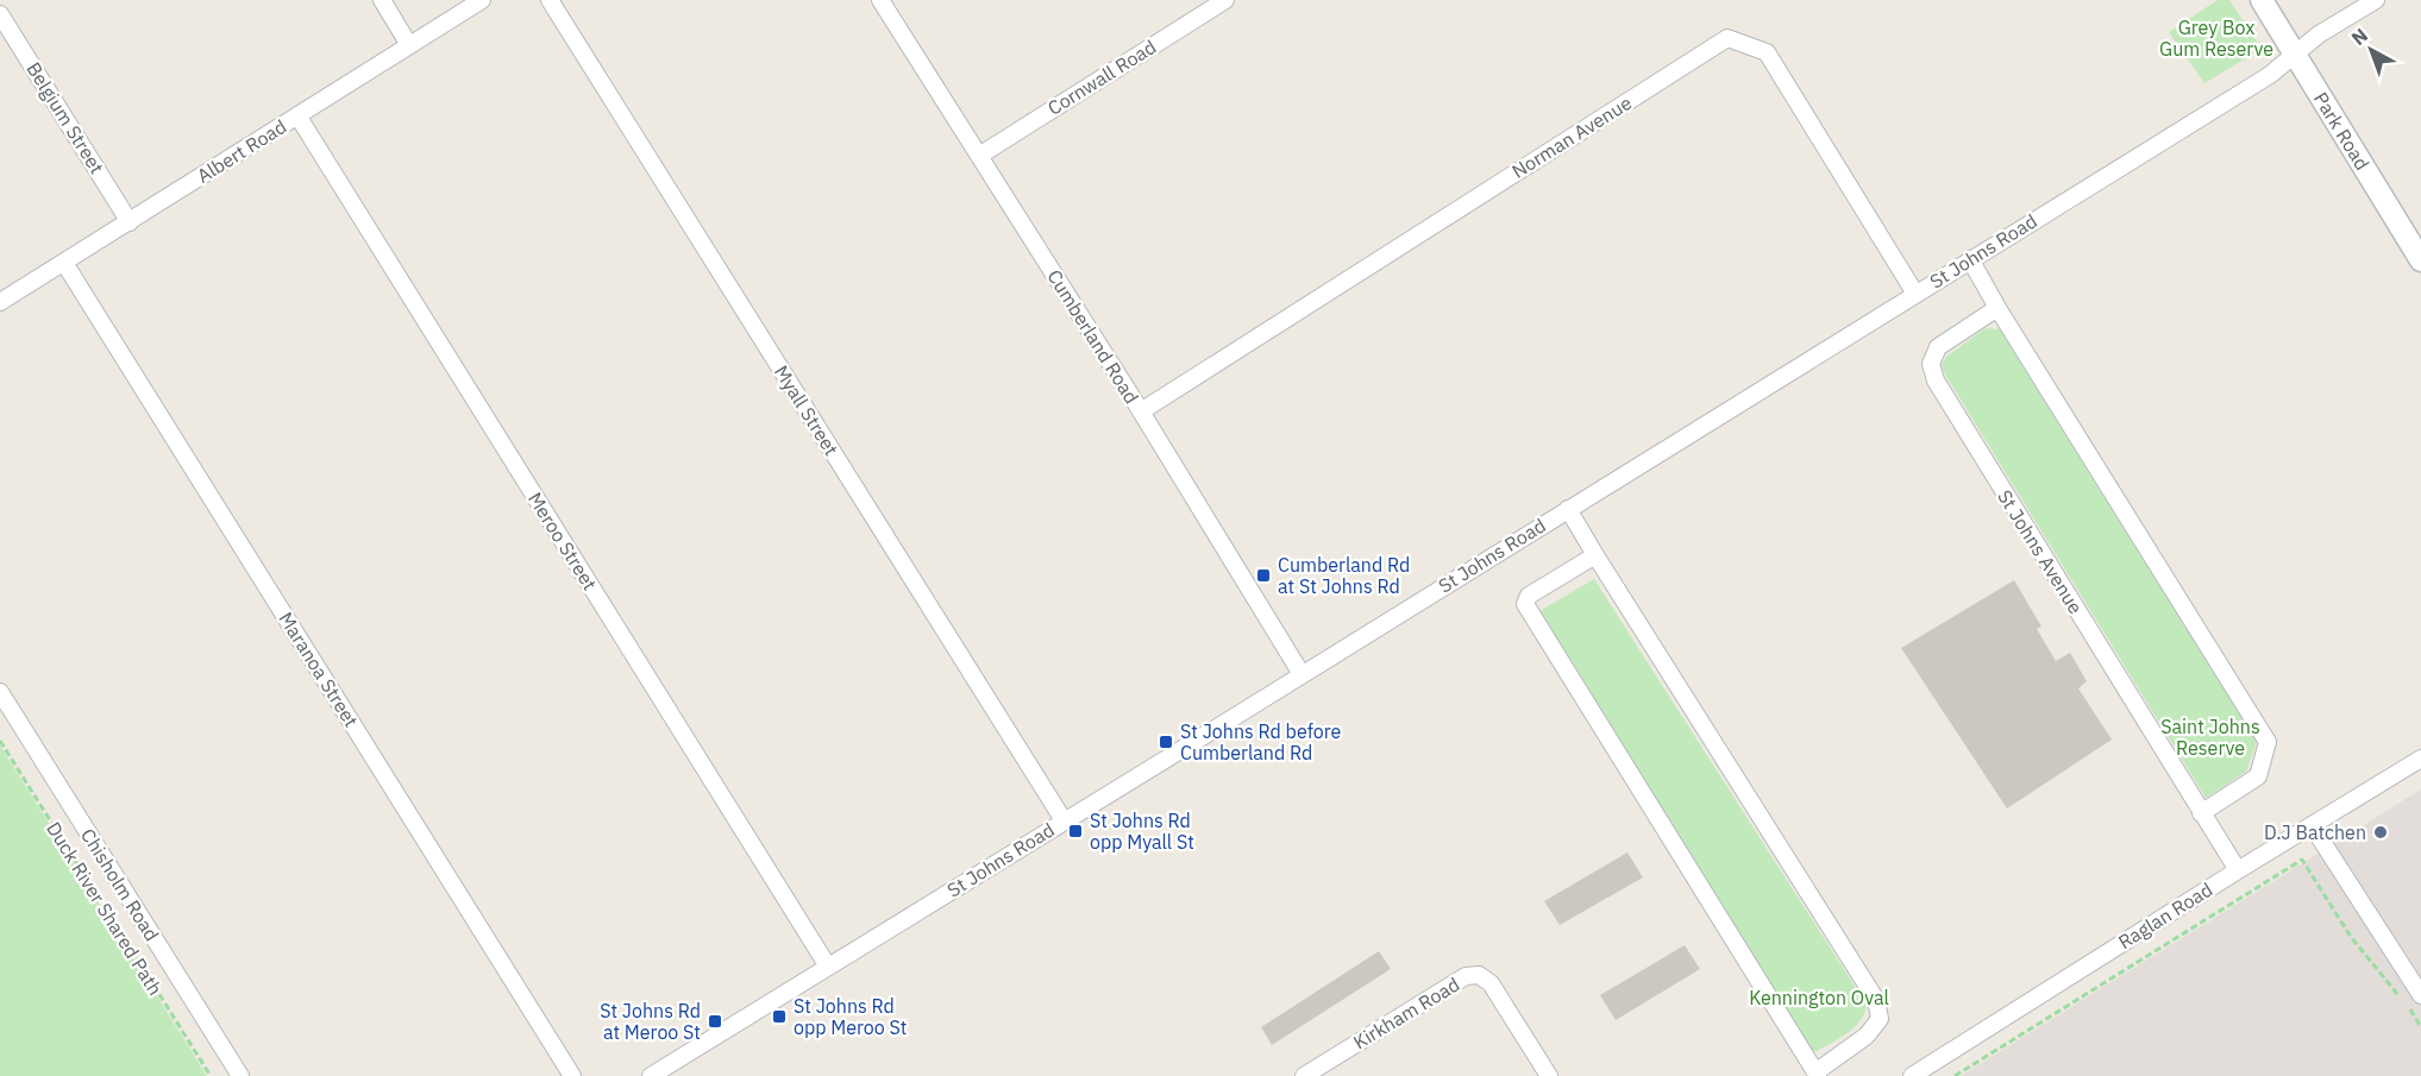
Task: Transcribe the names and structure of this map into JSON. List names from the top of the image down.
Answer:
{
  "streets": {
    "main road": ["Park Road"],
    "street": [
      "Cornwall Road",
      "Belgium Street",
      "Norman Avenue",
      "Albert Road",
      "St Johns Road",
      "Cumberland Road",
      "Myall Street",
      "Meroo Street",
      "St Johns Avenue",
      "Maranoa Street",
      "Chisholm Road",
      "Raglan Road",
      "Kirkham Road"
    ],
    "path": ["Duck River Shared Path"]
  },
  "crossings": [
    ["Cornwall Road", "Cumberland Road"],
    ["Belgium Street", "Albert Road"],
    ["Park Road", "St Johns Road"],
    ["Norman Avenue", "St Johns Road"],
    ["Norman Avenue", "Cumberland Road"],
    ["Albert Road", "Meroo Street"],
    ["Albert Road", "Maranoa Street"],
    ["St Johns Road", "Cumberland Road"],
    ["St Johns Road", "Myall Street"],
    ["St Johns Road", "Meroo Street"],
    ["St Johns Avenue", "Raglan Road"]
  ],
  "parks": ["Grey Box Gum Reserve", "Saint Johns Reserve", "Kennington Oval"],
  "places": {
    "transit": [
      "Cumberland Rd at St Johns Rd",
      "St Johns Rd before Cumberland Rd",
      "St Johns Rd opp Myall St",
      "St Johns Rd opp Meroo St",
      "St Johns Rd at Meroo St"
    ],
    "other": ["D.J Batchen"]
  },
  "north": "top left"
}
